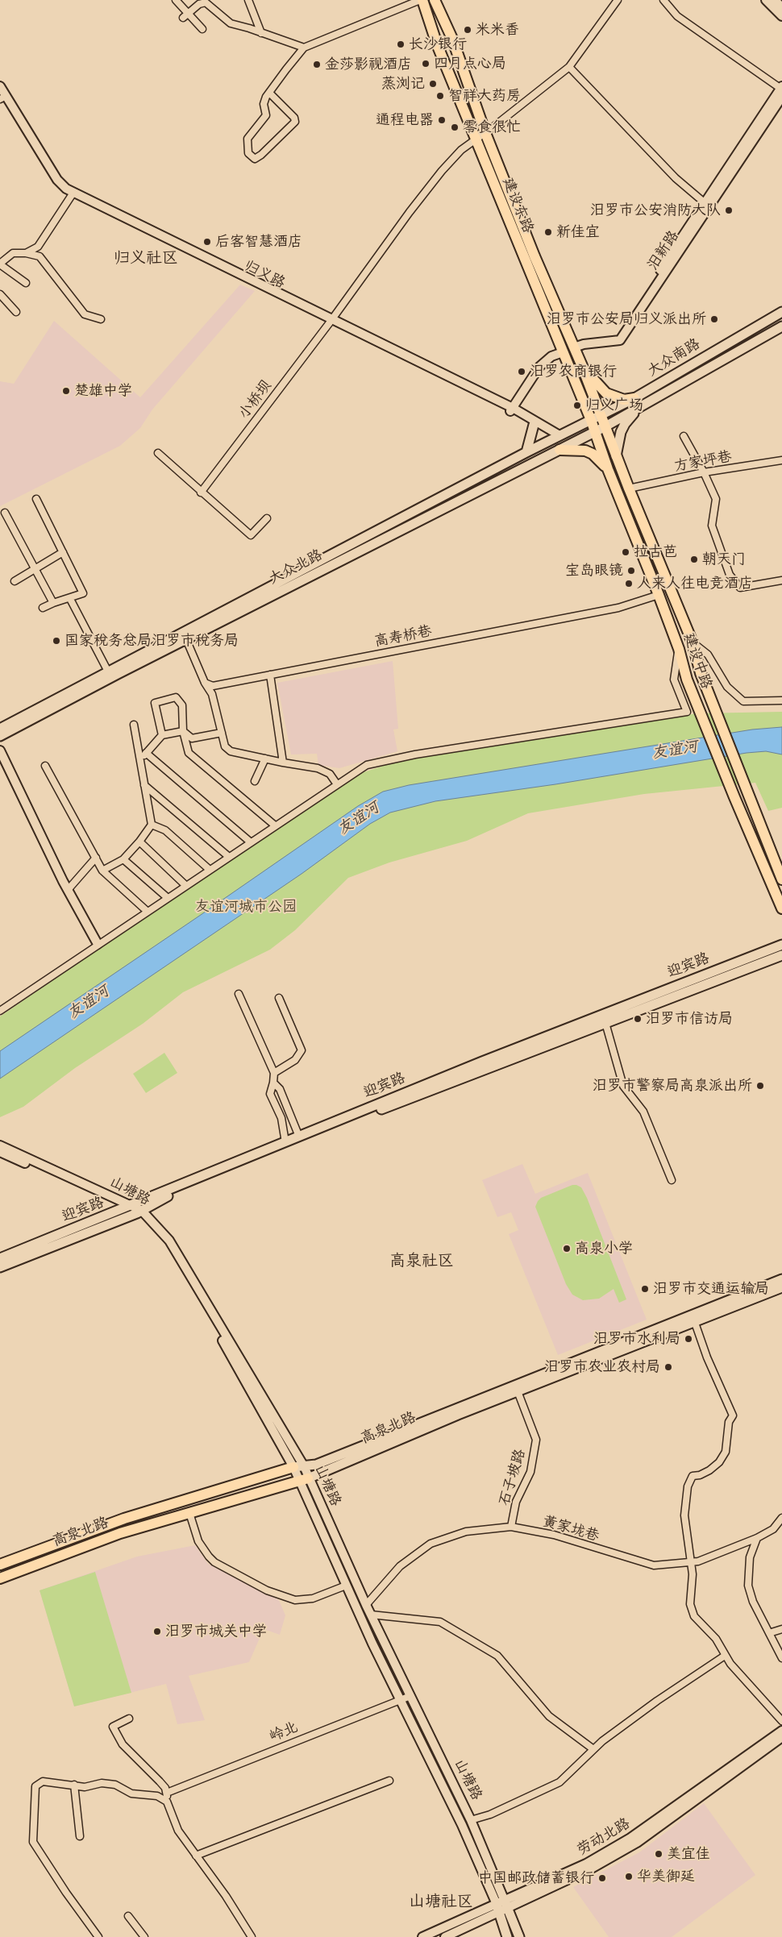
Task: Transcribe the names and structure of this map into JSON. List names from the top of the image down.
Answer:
{
  "streets": {
    "main road": [
      "建设东路",
      "大众南路",
      "大众北路",
      "建设中路",
      "迎宾路",
      "山塘路",
      "高泉北路"
    ],
    "street": [
      "汨新路",
      "归义路",
      "小桥坝",
      "方家坪巷",
      "高寿桥巷",
      "石子坡路",
      "黄家垅巷",
      "岭北",
      "劳动北路"
    ]
  },
  "crossings": [
    ["建设东路", "汨新路"],
    ["建设东路", "大众南路"],
    ["建设东路", "小桥坝"],
    ["建设东路", "大众北路"],
    ["建设东路", "建设中路"],
    ["归义路", "小桥坝"],
    ["大众南路", "大众北路"],
    ["大众南路", "建设中路"],
    ["方家坪巷", "建设中路"],
    ["大众北路", "建设中路"],
    ["高寿桥巷", "建设中路"],
    ["迎宾路", "山塘路"],
    ["山塘路", "高泉北路"],
    ["山塘路", "黄家垅巷"],
    ["山塘路", "岭北"],
    ["山塘路", "劳动北路"],
    ["高泉北路", "石子坡路"],
    ["石子坡路", "黄家垅巷"]
  ],
  "districts": ["归义社区", "高泉社区", "山塘社区"],
  "water": ["友谊河"],
  "parks": ["友谊河城市公园"],
  "places": [
    "米米香",
    "长沙银行",
    "四月点心局",
    "金莎影视酒店",
    "蒸浏记",
    "智祥大药房",
    "通程电器",
    "零食很忙",
    "汨罗市公安消防大队",
    "新佳宜",
    "后客智慧酒店",
    "汨罗市公安局归义派出所",
    "汨罗农商银行",
    "楚雄中学",
    "归义广场",
    "拉古芭",
    "朝天门",
    "宝岛眼镜",
    "人来人往电竞酒店",
    "国家税务总局汨罗市税务局",
    "汨罗市信访局",
    "汨罗市警察局高泉派出所",
    "高泉小学",
    "汨罗市交通运输局",
    "汨罗市水利局",
    "汨罗市农业农村局",
    "汨罗市城关中学",
    "美宜佳",
    "华美御延",
    "中国邮政储蓄银行"
  ]
}
